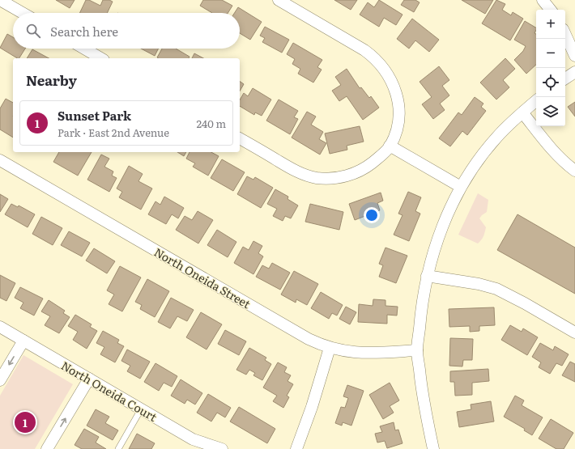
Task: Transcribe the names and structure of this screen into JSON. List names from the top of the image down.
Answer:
{
  "streets": {
    "street": ["North Oneida Street", "North Oneida Court"]
  },
  "page": {
    "map_buttons": ["+", "−"],
    "search": "Search here",
    "heading": "Nearby",
    "list": [
      {
        "mark": "1",
        "name": "Sunset Park",
        "note": "Park · East 2nd Avenue",
        "value": "240 m"
      }
    ],
    "pins": "1"
  }
}
